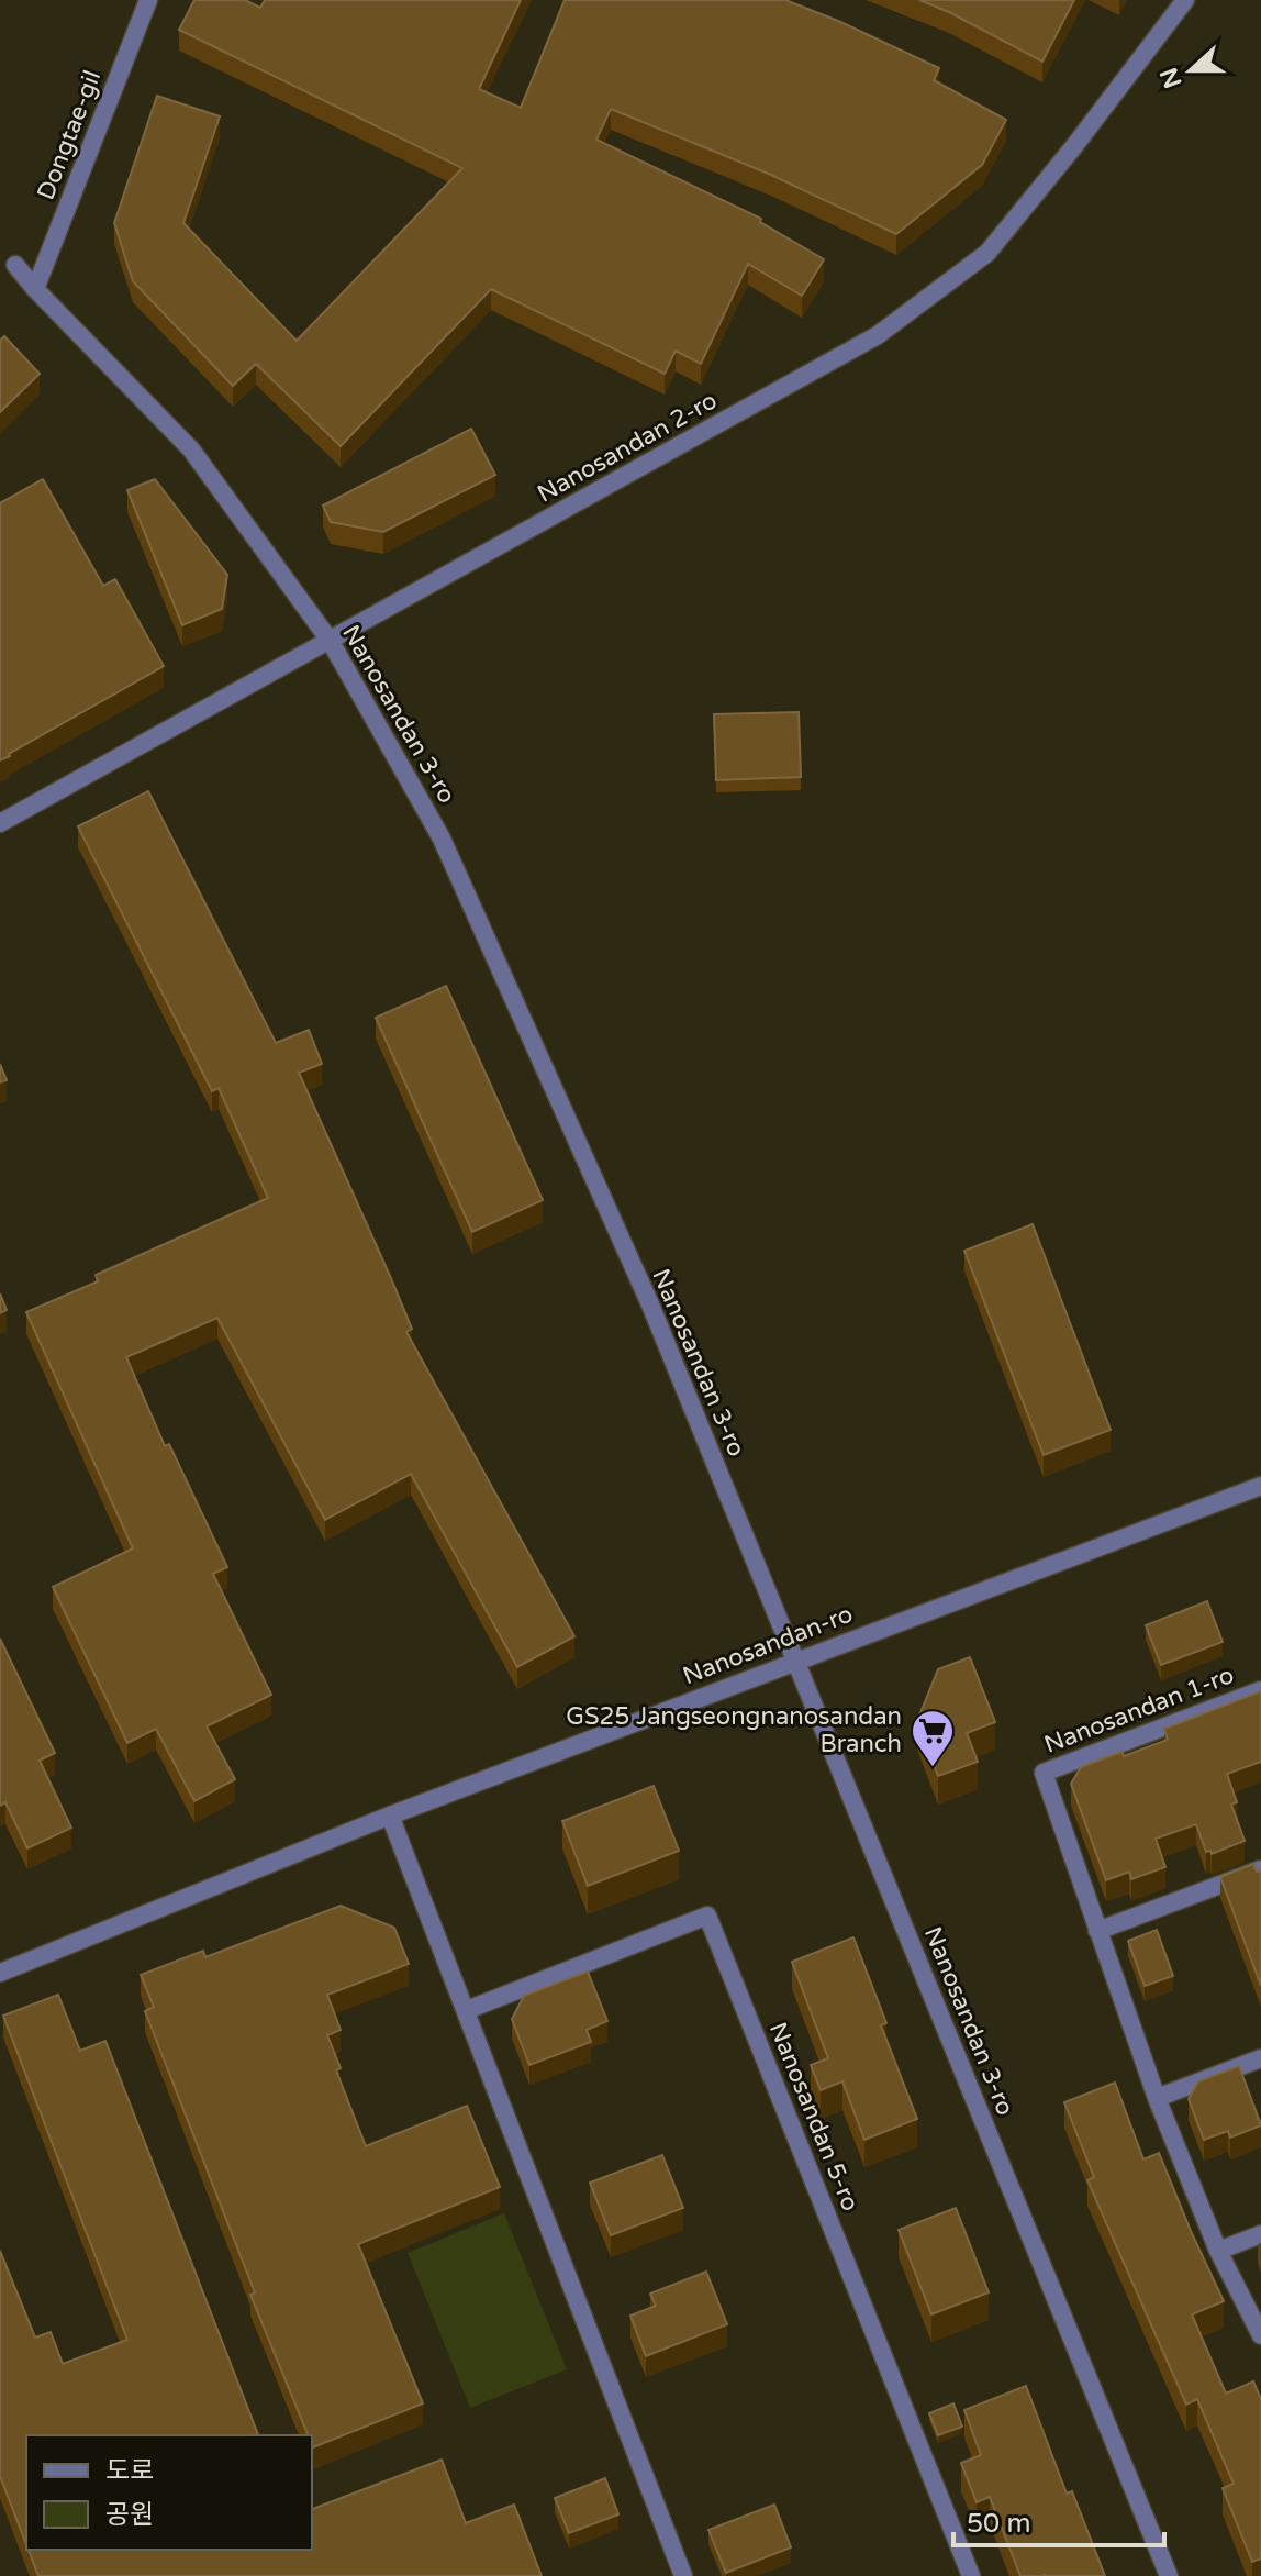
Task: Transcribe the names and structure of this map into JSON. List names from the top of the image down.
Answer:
{
  "streets": {
    "street": [
      "Dongtae-gil",
      "Nanosandan 2-ro",
      "Nanosandan 3-ro",
      "Nanosandan-ro",
      "Nanosandan 1-ro",
      "Nanosandan 5-ro"
    ]
  },
  "crossings": [
    ["Dongtae-gil", "Nanosandan 3-ro"],
    ["Nanosandan 2-ro", "Nanosandan 3-ro"],
    ["Nanosandan 3-ro", "Nanosandan-ro"]
  ],
  "places": {
    "supermarket": ["GS25 Jangseongnanosandan Branch"]
  },
  "legend": ["도로", "공원"],
  "scale_bar": "50 m",
  "north": "left"
}
